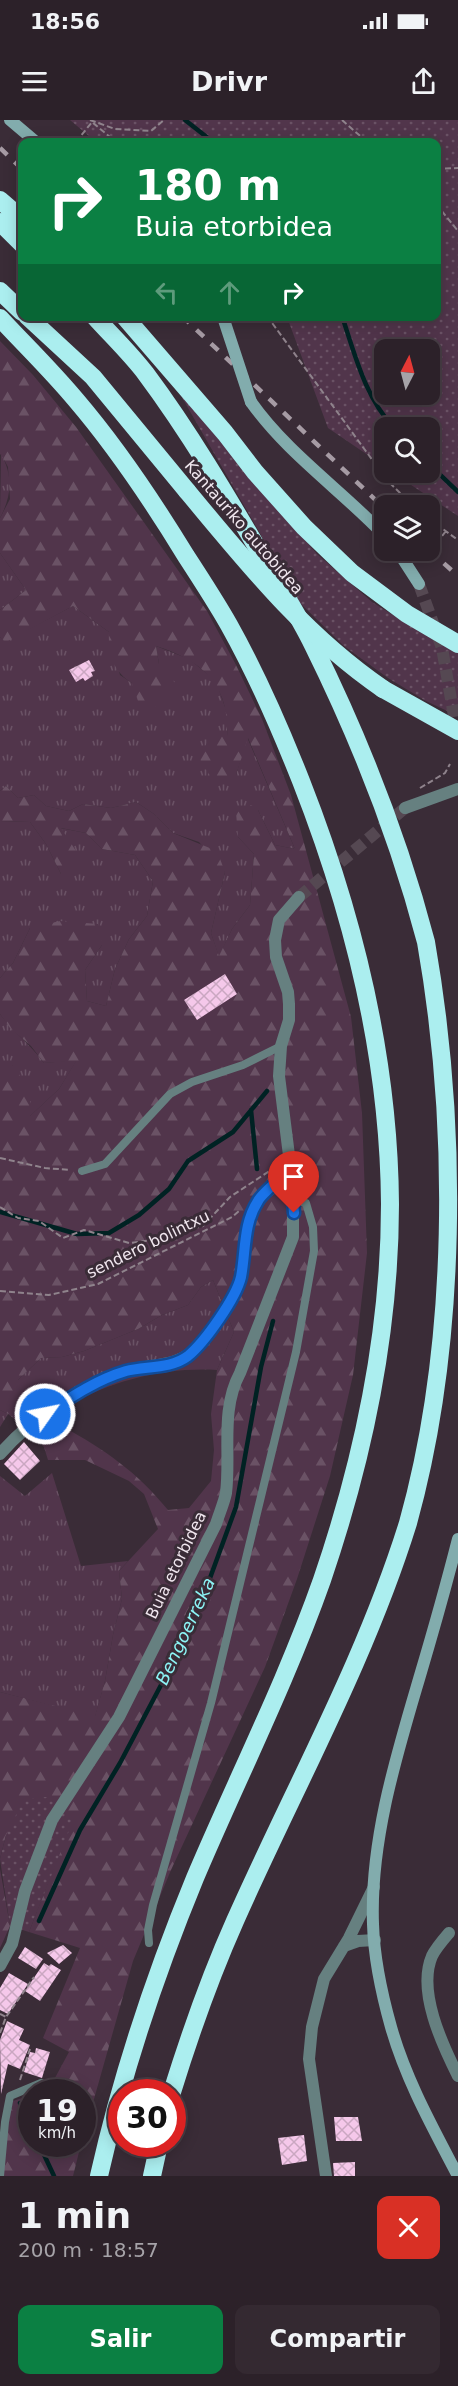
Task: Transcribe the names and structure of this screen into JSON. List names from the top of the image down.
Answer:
{
  "streets": {
    "highway": ["Kantauriko autobidea"],
    "street": ["Buia etorbidea"],
    "path": ["sendero bolintxu"]
  },
  "water": ["Bengoerreka"],
  "north": "top",
  "page": {
    "status": "18:56",
    "header": "Drivr",
    "turn": ["180 m", "Buia etorbidea"],
    "speed": "19 km/h",
    "limit": "30",
    "heading": ["1 min", "200 m · 18:57"],
    "buttons": ["Salir", "Compartir"]
  }
}
